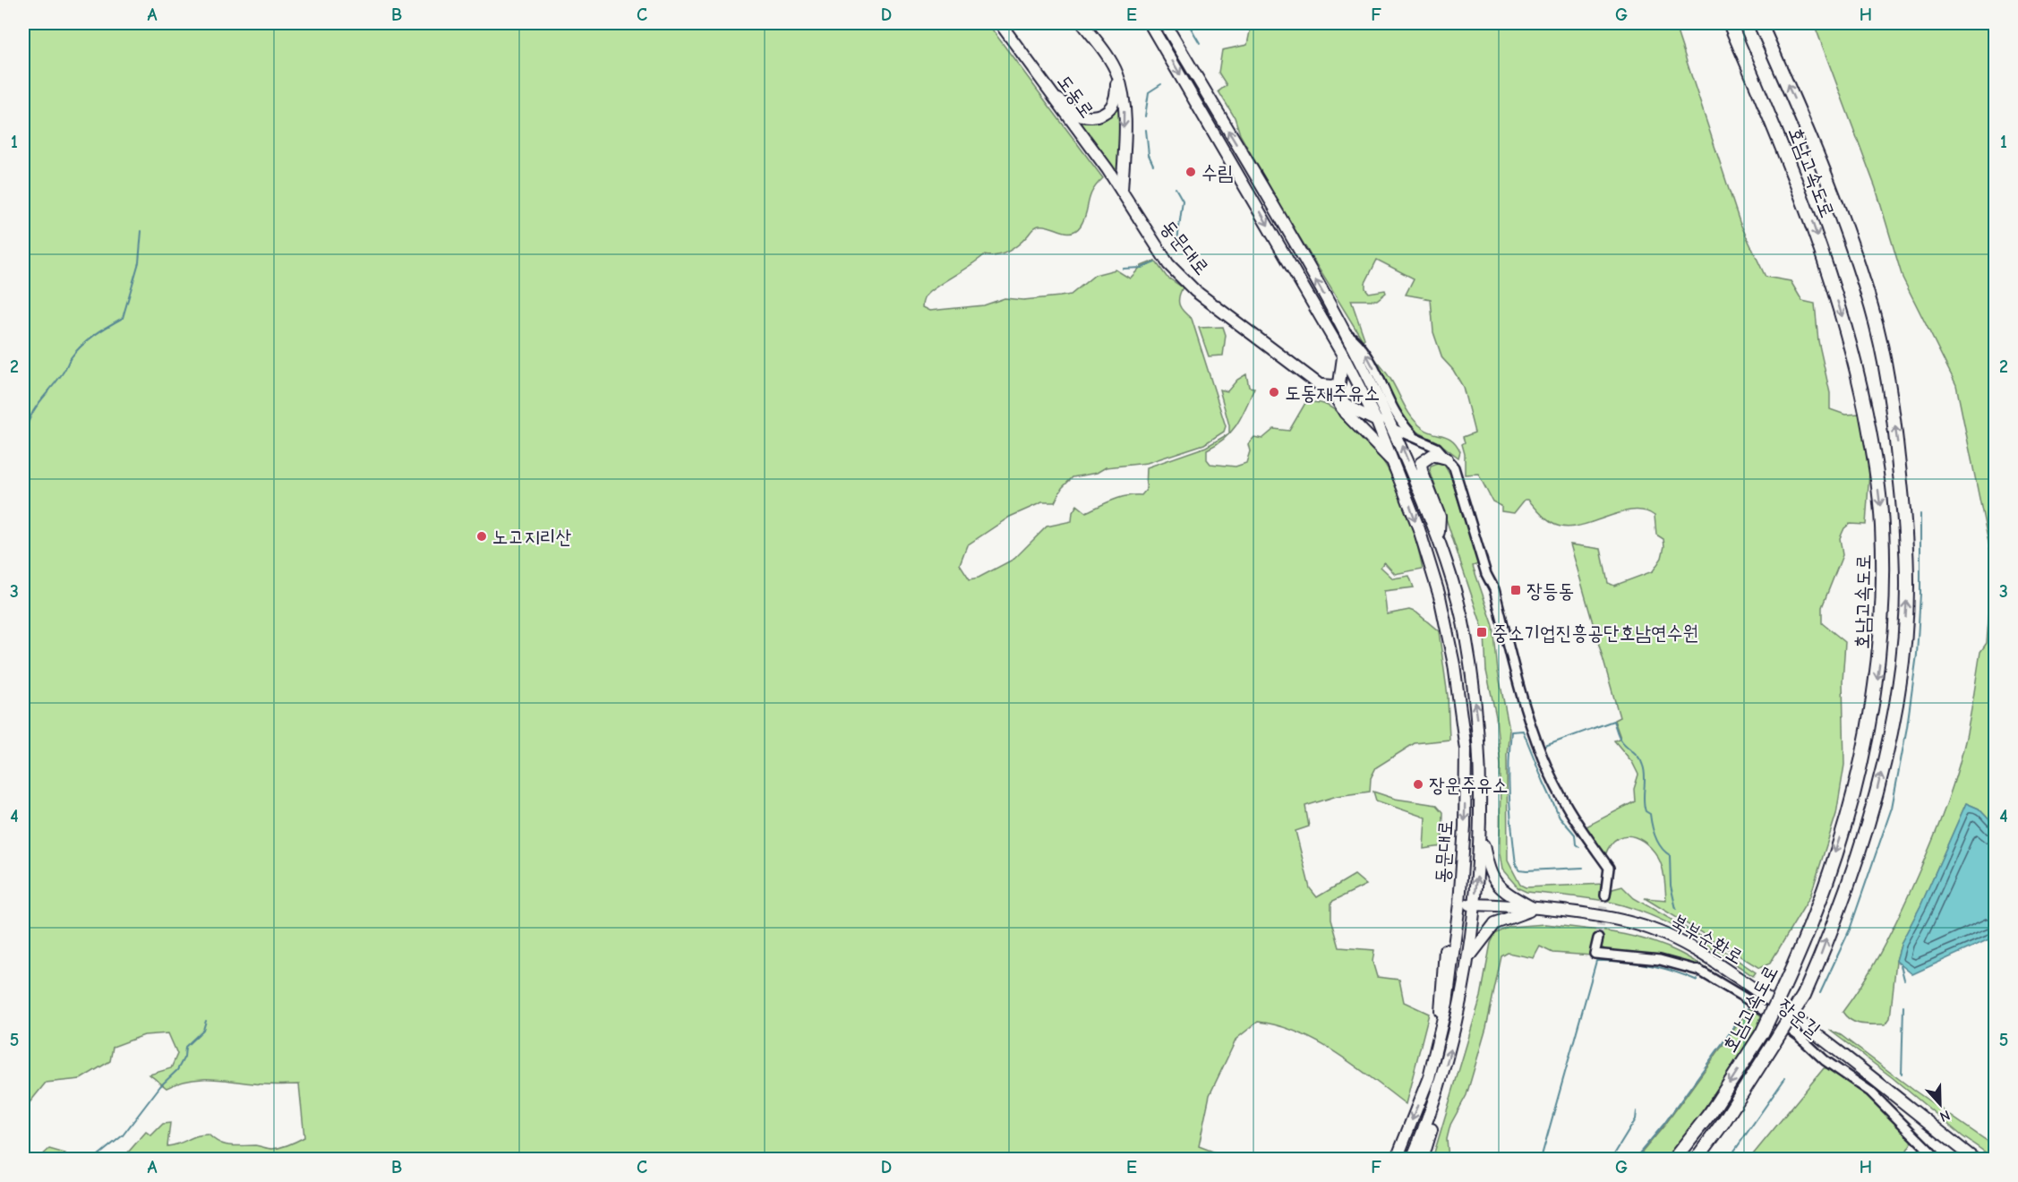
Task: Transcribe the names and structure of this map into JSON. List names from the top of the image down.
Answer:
{
  "streets": {
    "highway": ["호남고속도로"],
    "main road": ["도동로", "동문대로", "북부순환로"],
    "street": ["장운길"]
  },
  "crossings": [
    ["도동로", "동문대로"],
    ["동문대로", "북부순환로"]
  ],
  "places": {
    "other": [
      "수림",
      "도동재주유소",
      "노고지리산",
      "장운주유소"
    ],
    "transit": ["장등동", "중소기업진흥공단호남연수원"]
  },
  "north": "bottom",
  "grid": {
    "columns": [
      "A",
      "B",
      "C",
      "D",
      "E",
      "F",
      "G",
      "H"
    ],
    "rows": [
      "1",
      "2",
      "3",
      "4",
      "5"
    ]
  }
}
